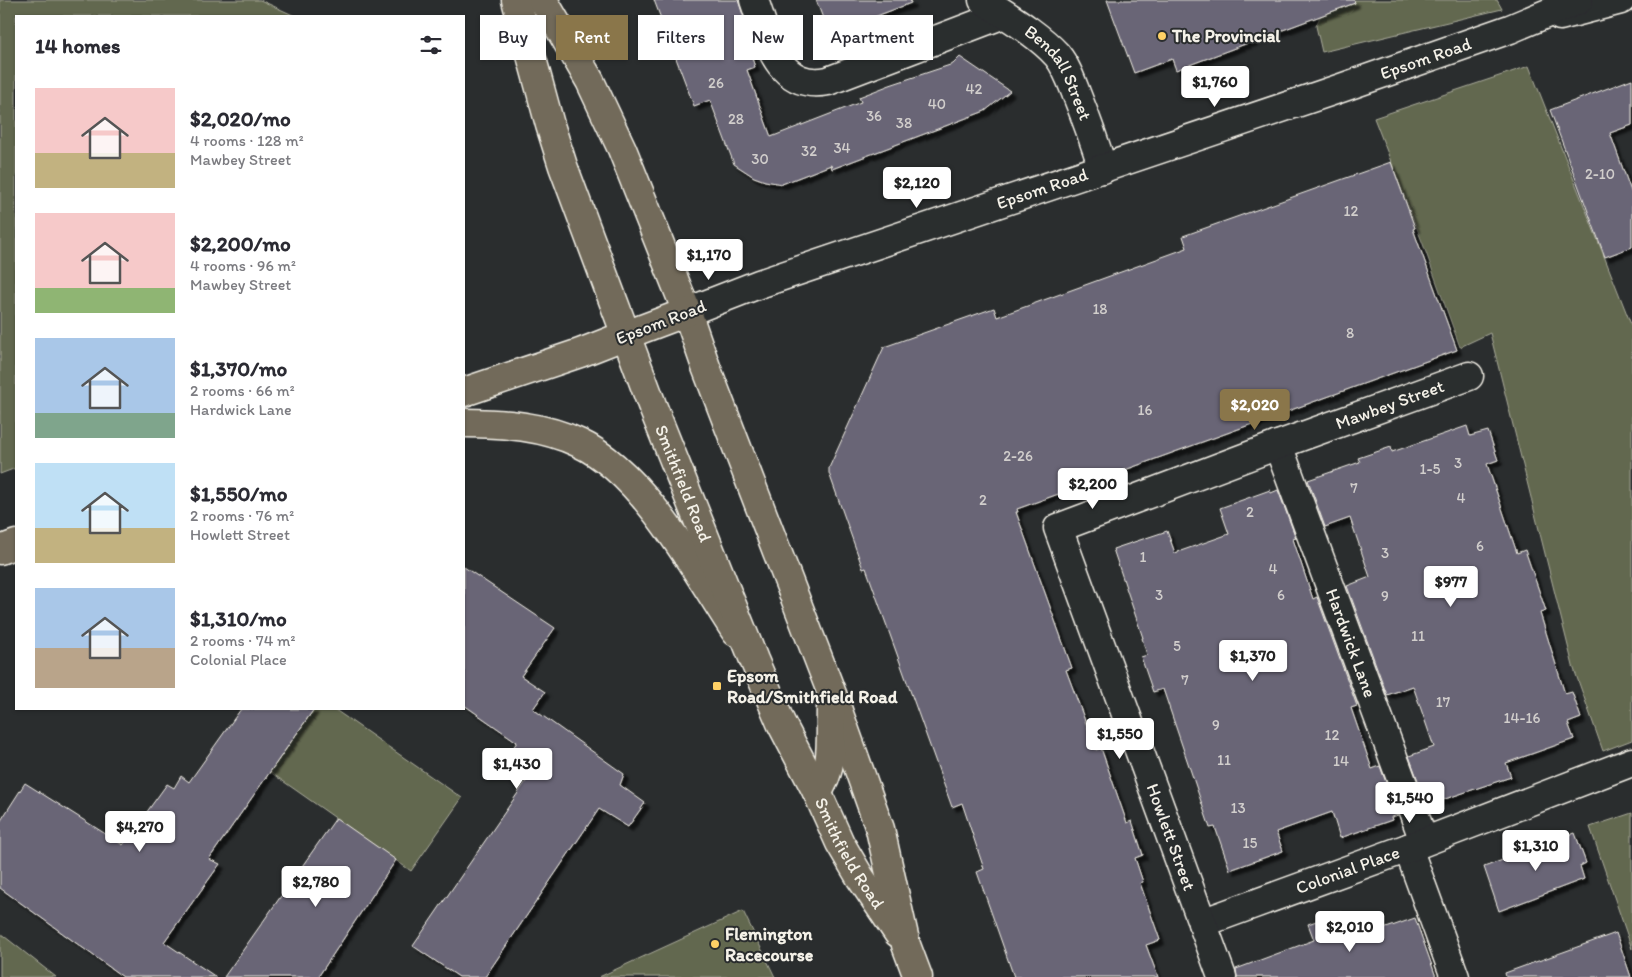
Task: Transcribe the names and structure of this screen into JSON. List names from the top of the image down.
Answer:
{
  "streets": {
    "main road": ["Epsom Road", "Smithfield Road"],
    "street": [
      "Bendall Street",
      "Mawbey Street",
      "Hardwick Lane",
      "Howlett Street",
      "Colonial Place"
    ]
  },
  "crossings": [
    ["Epsom Road", "Bendall Street"],
    ["Epsom Road", "Smithfield Road"],
    ["Mawbey Street", "Hardwick Lane"],
    ["Mawbey Street", "Howlett Street"],
    ["Hardwick Lane", "Colonial Place"],
    ["Howlett Street", "Colonial Place"]
  ],
  "places": {
    "other": ["The Provincial", "Flemington Racecourse"],
    "transit": ["Epsom Road/Smithfield Road"]
  },
  "house_numbers": [
    "26",
    "42",
    "40",
    "36",
    "28",
    "38",
    "34",
    "32",
    "30",
    "2-10",
    "12",
    "18",
    "8",
    "16",
    "2-26",
    "3",
    "1-5",
    "7",
    "4",
    "2",
    "2",
    "6",
    "3",
    "1",
    "4",
    "3",
    "6",
    "9",
    "11",
    "5",
    "7",
    "17",
    "14-16",
    "9",
    "12",
    "11",
    "14",
    "13",
    "15"
  ],
  "page": {
    "chip": [
      "Buy",
      "Rent",
      "Filters",
      "New",
      "Apartment"
    ],
    "heading": "14 homes",
    "price": [
      "$1,760",
      "$2,120",
      "$1,170",
      "$2,020",
      "$2,200",
      "$977",
      "$1,370",
      "$1,550",
      "$1,430",
      "$1,540",
      "$4,270",
      "$1,310",
      "$2,780",
      "$2,010"
    ],
    "list": [
      {
        "name": "$2,020/mo",
        "note": "4 rooms · 128 m² · Mawbey Street"
      },
      {
        "name": "$2,200/mo",
        "note": "4 rooms · 96 m² · Mawbey Street"
      },
      {
        "name": "$1,370/mo",
        "note": "2 rooms · 66 m² · Hardwick Lane"
      },
      {
        "name": "$1,550/mo",
        "note": "2 rooms · 76 m² · Howlett Street"
      },
      {
        "name": "$1,310/mo",
        "note": "2 rooms · 74 m² · Colonial Place"
      }
    ]
  }
}
